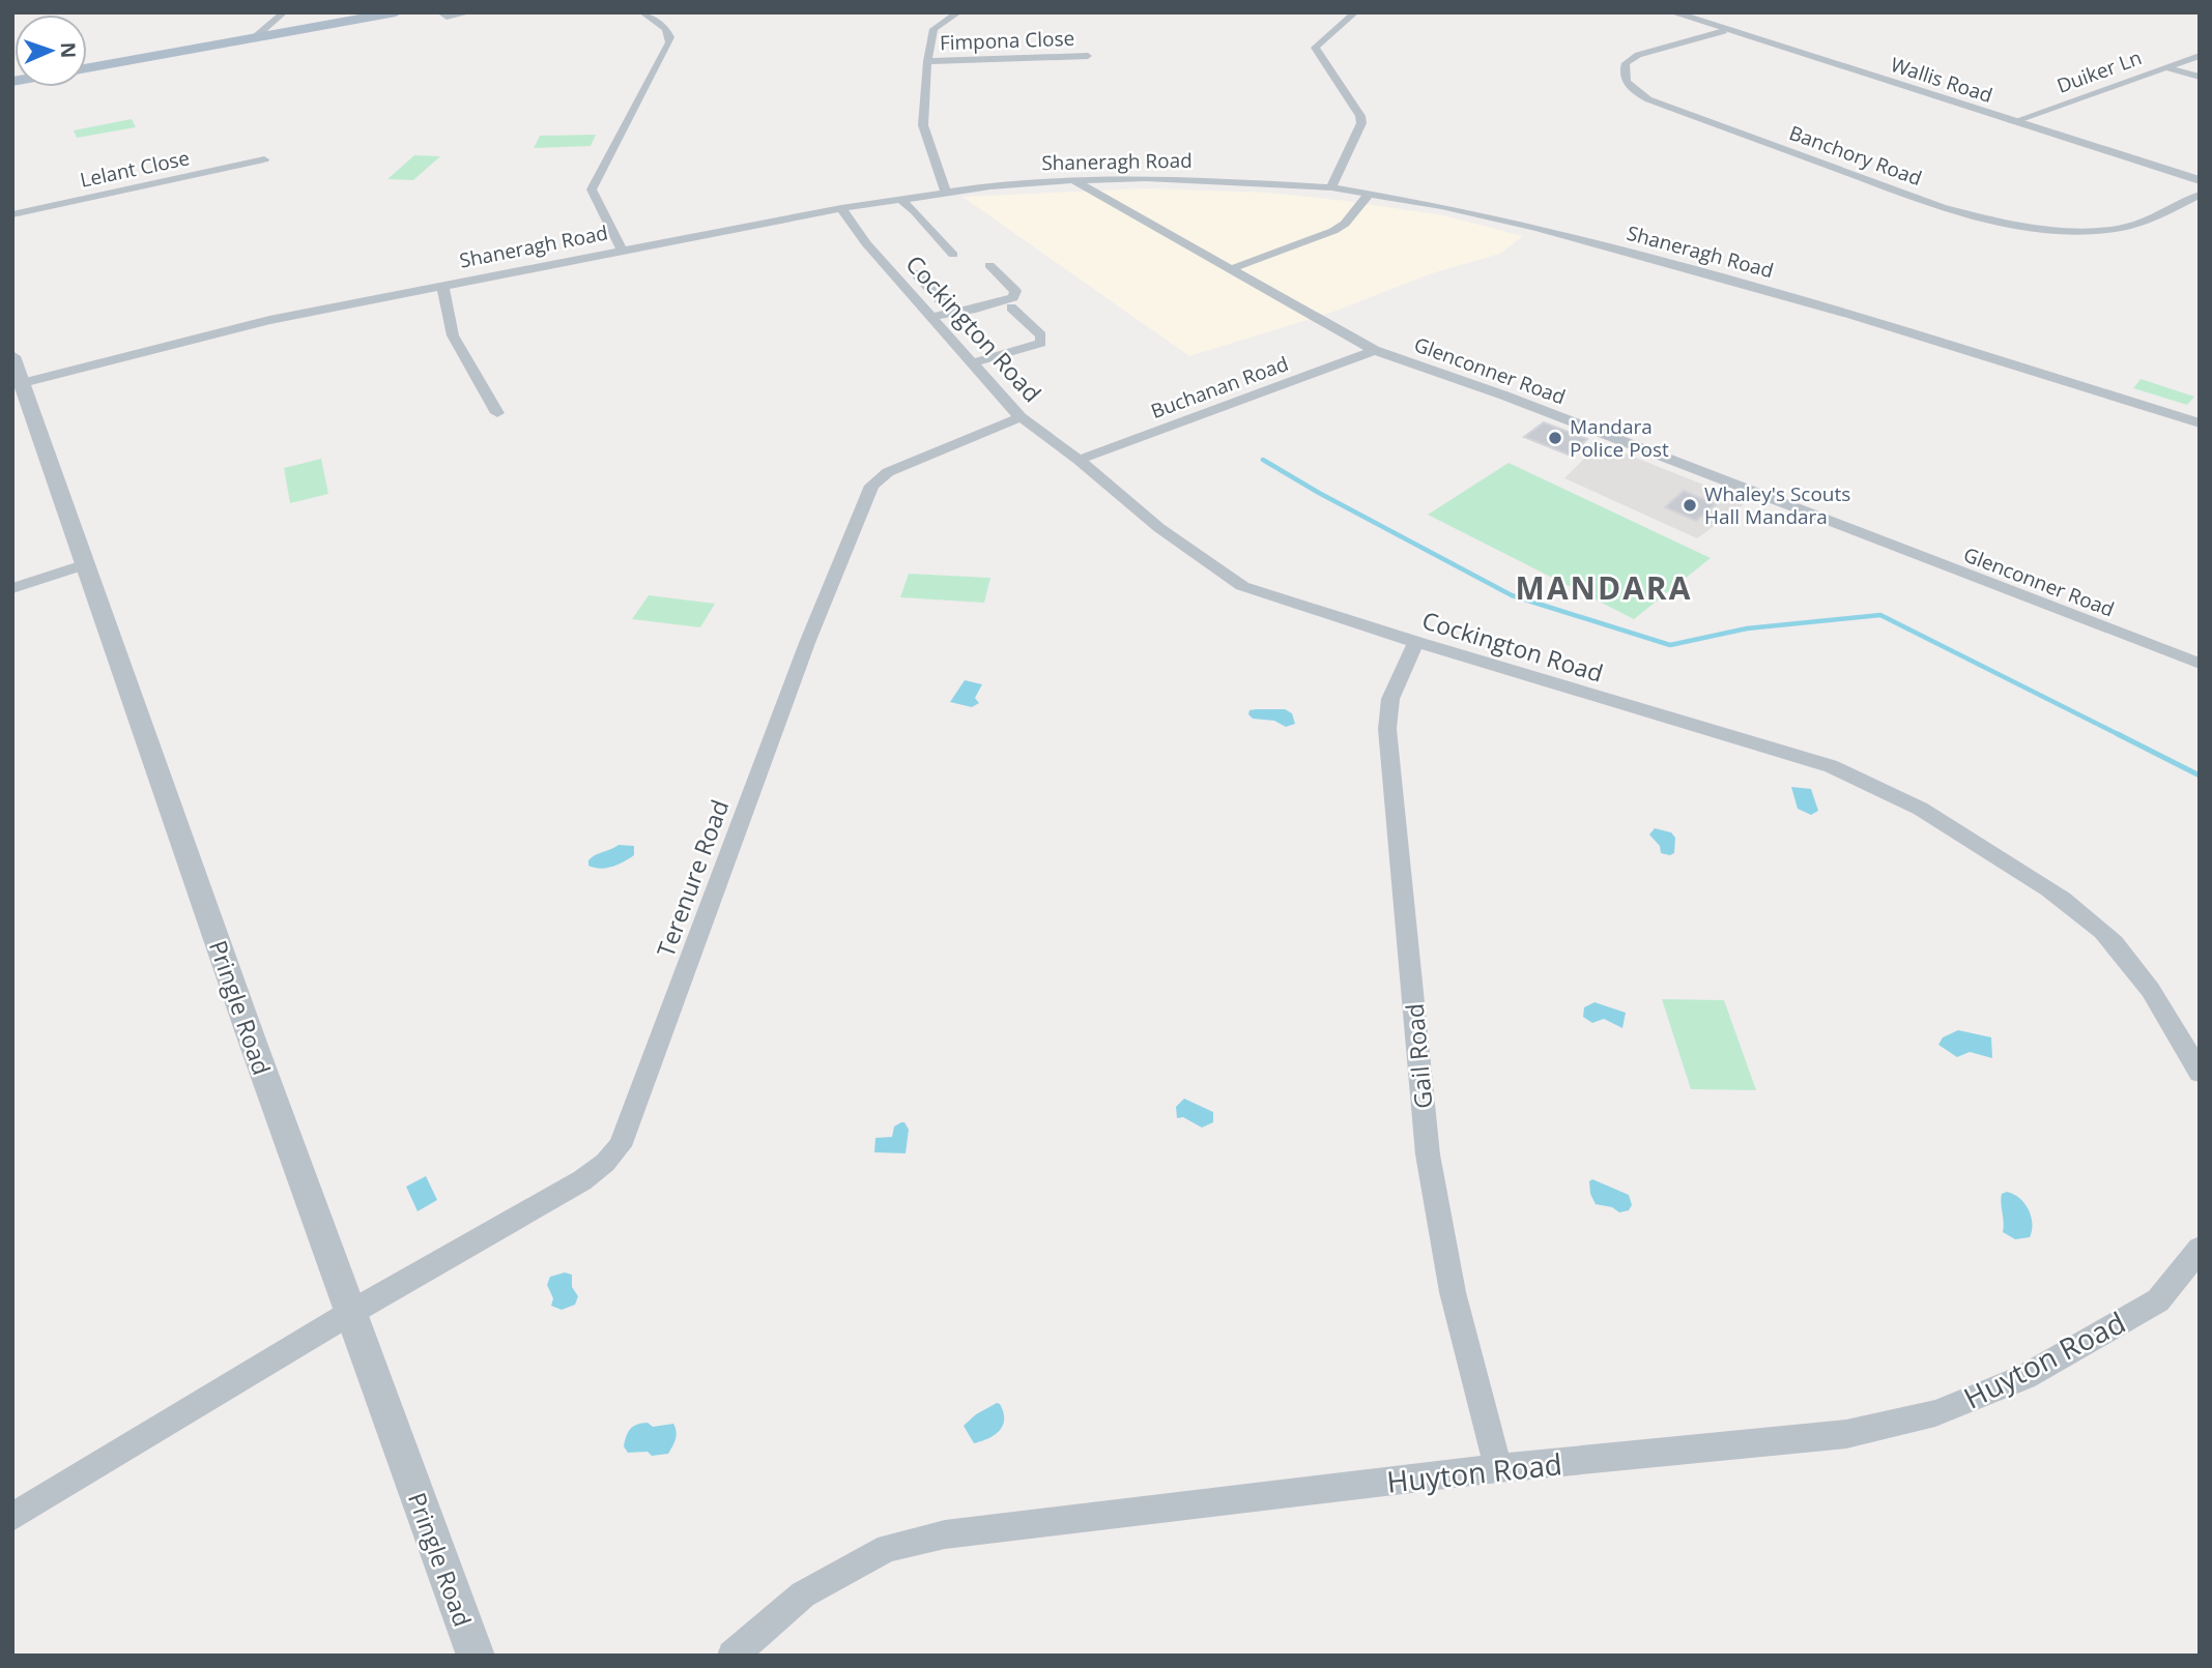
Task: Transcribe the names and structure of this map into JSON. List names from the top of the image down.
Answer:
{
  "streets": {
    "street": [
      "Fimpona Close",
      "Duiker Ln",
      "Wallis Road",
      "Banchory Road",
      "Shaneragh Road",
      "Lelant Close",
      "Cockington Road",
      "Glenconner Road",
      "Buchanan Road",
      "Terenure Road",
      "Pringle Road",
      "Gail Road",
      "Huyton Road"
    ]
  },
  "crossings": [
    ["Duiker Ln", "Wallis Road"],
    ["Wallis Road", "Banchory Road"],
    ["Shaneragh Road", "Cockington Road"],
    ["Shaneragh Road", "Glenconner Road"],
    ["Shaneragh Road", "Pringle Road"],
    ["Cockington Road", "Buchanan Road"],
    ["Cockington Road", "Terenure Road"],
    ["Cockington Road", "Gail Road"],
    ["Glenconner Road", "Buchanan Road"],
    ["Terenure Road", "Pringle Road"],
    ["Gail Road", "Huyton Road"]
  ],
  "districts": ["MANDARA"],
  "places": ["Mandara Police Post", "Whaley's Scouts Hall Mandara"],
  "north": "right"
}
